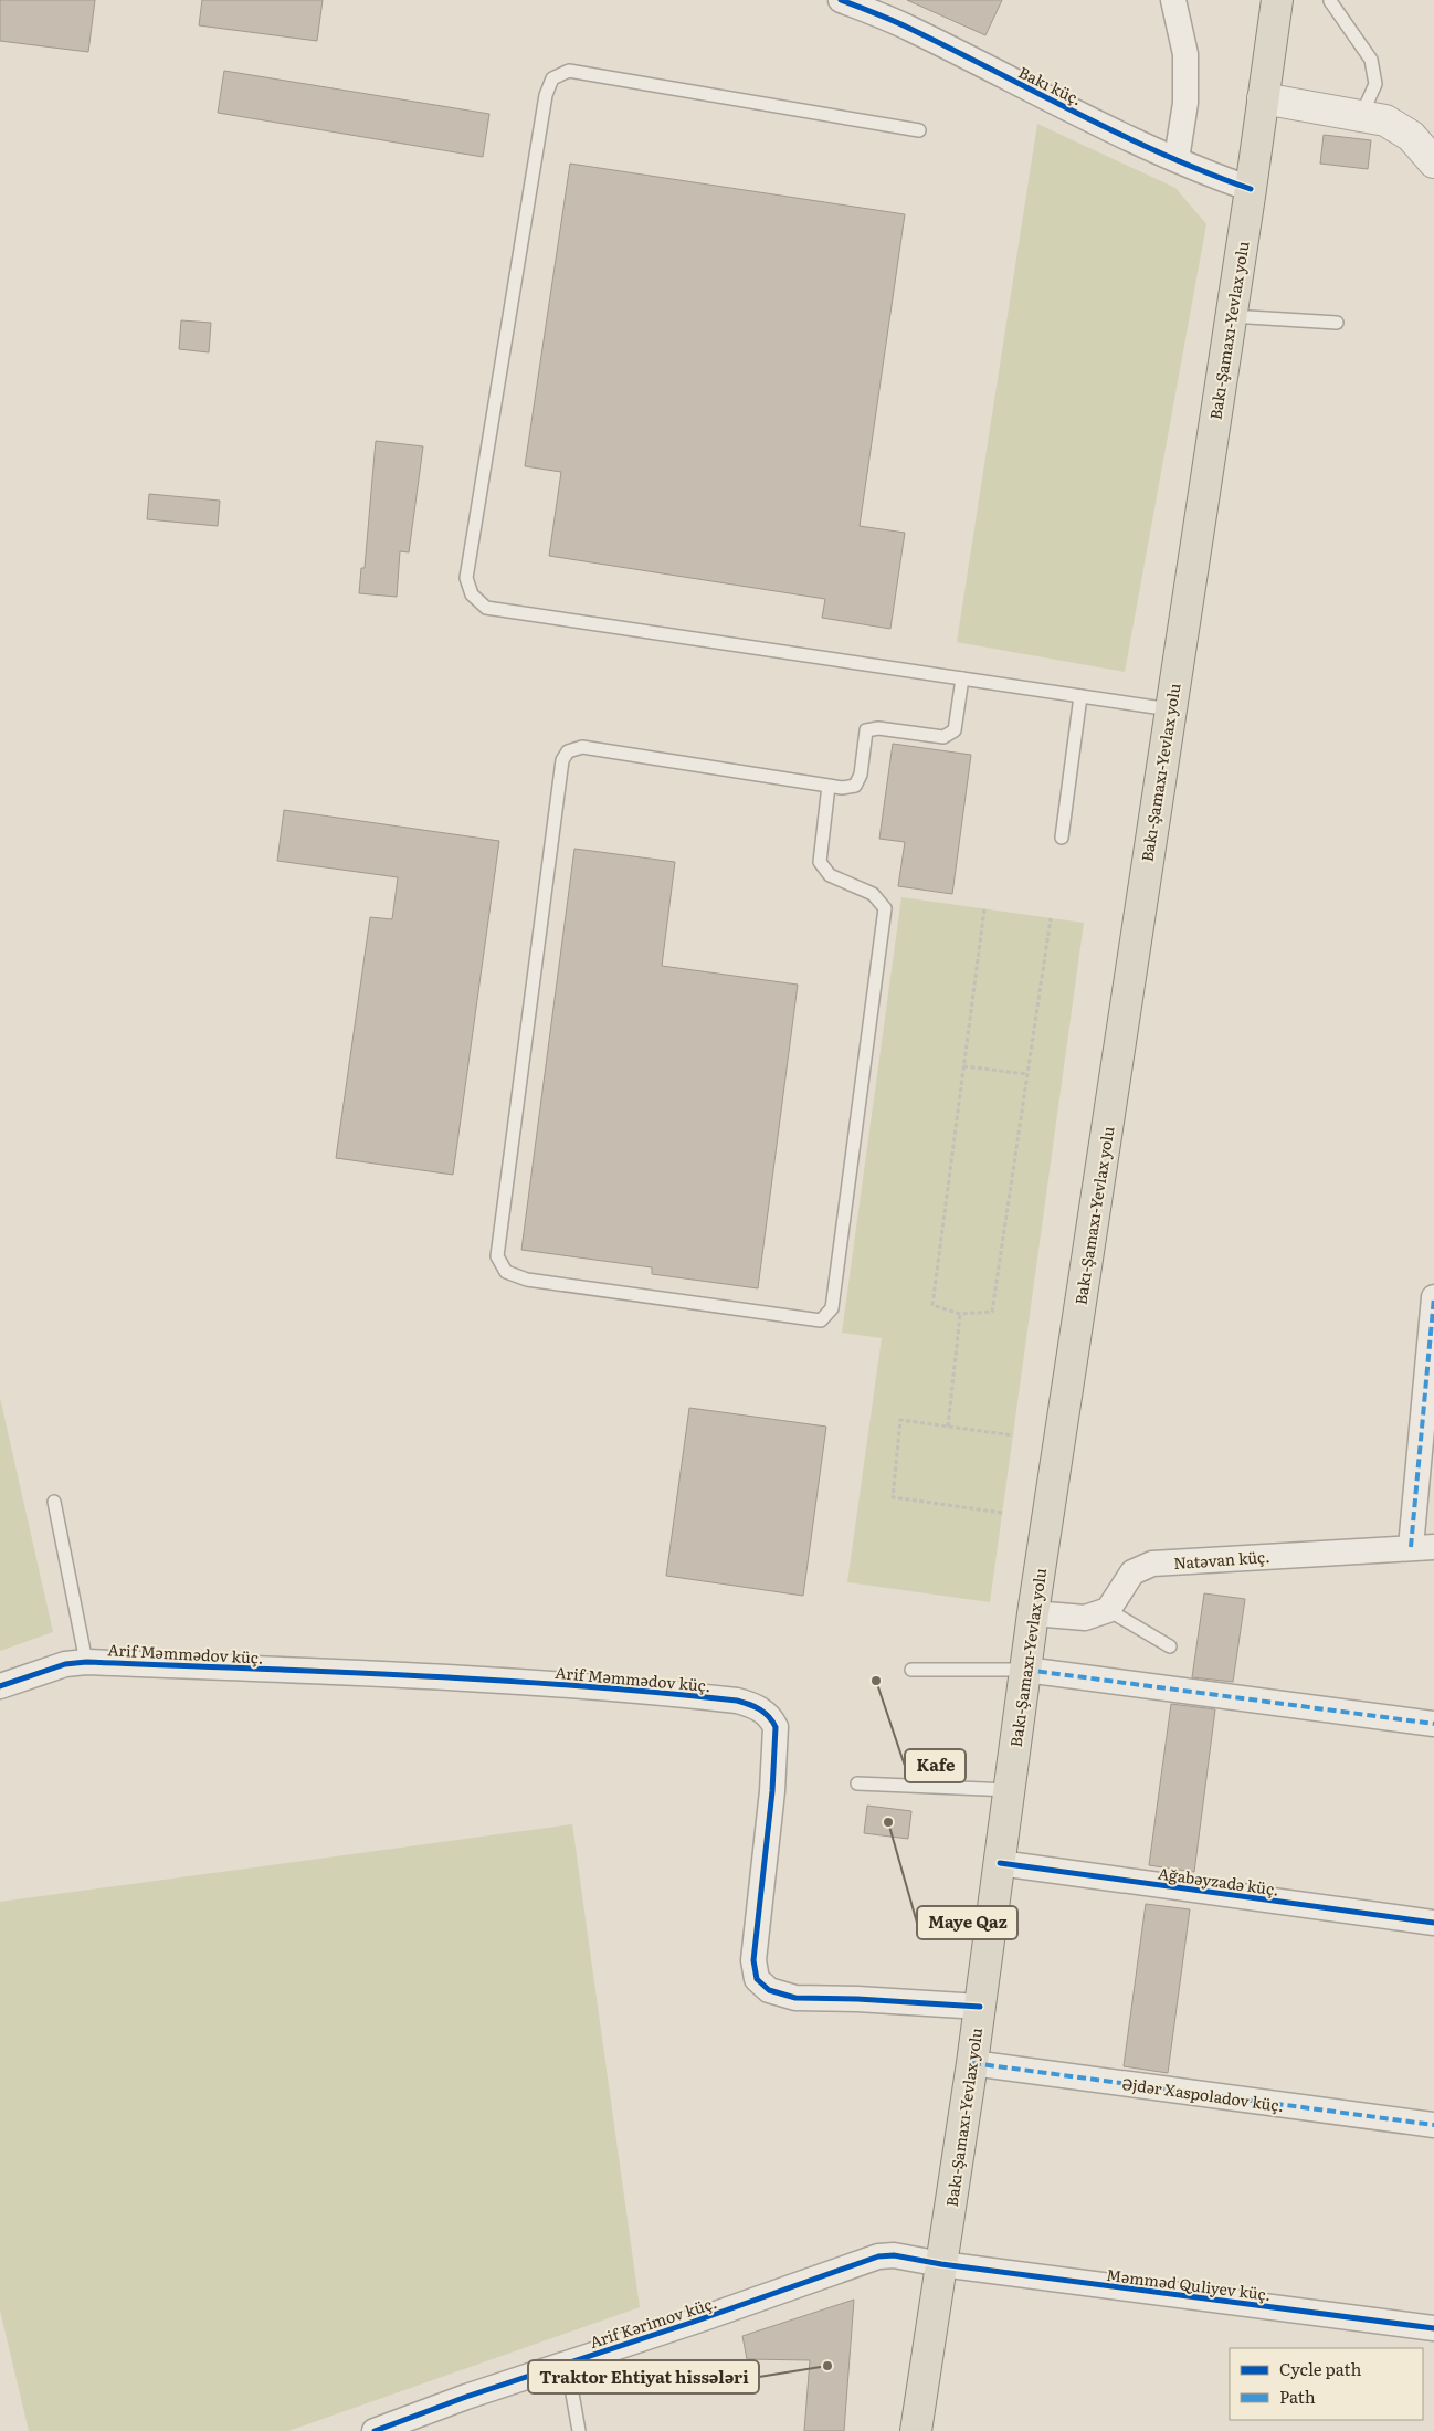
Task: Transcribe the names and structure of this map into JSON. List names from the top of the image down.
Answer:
{
  "streets": {
    "highway": ["Bakı-Şamaxı-Yevlax yolu"],
    "street": [
      "Bakı küç.",
      "Natəvan küç.",
      "Arif Məmmədov küç.",
      "Ağabəyzadə küç.",
      "Əjdər Xaspoladov küç.",
      "Məmməd Quliyev küç.",
      "Arif Kərimov küç."
    ]
  },
  "crossings": [
    ["Bakı küç.", "Bakı-Şamaxı-Yevlax yolu"],
    ["Bakı-Şamaxı-Yevlax yolu", "Arif Məmmədov küç."],
    ["Bakı-Şamaxı-Yevlax yolu", "Ağabəyzadə küç."],
    ["Bakı-Şamaxı-Yevlax yolu", "Əjdər Xaspoladov küç."],
    ["Bakı-Şamaxı-Yevlax yolu", "Məmməd Quliyev küç."],
    ["Bakı-Şamaxı-Yevlax yolu", "Arif Kərimov küç."],
    ["Məmməd Quliyev küç.", "Arif Kərimov küç."]
  ],
  "places": ["Kafe", "Maye Qaz", "Traktor Ehtiyat hissələri"],
  "legend": ["Cycle path", "Path"]
}
